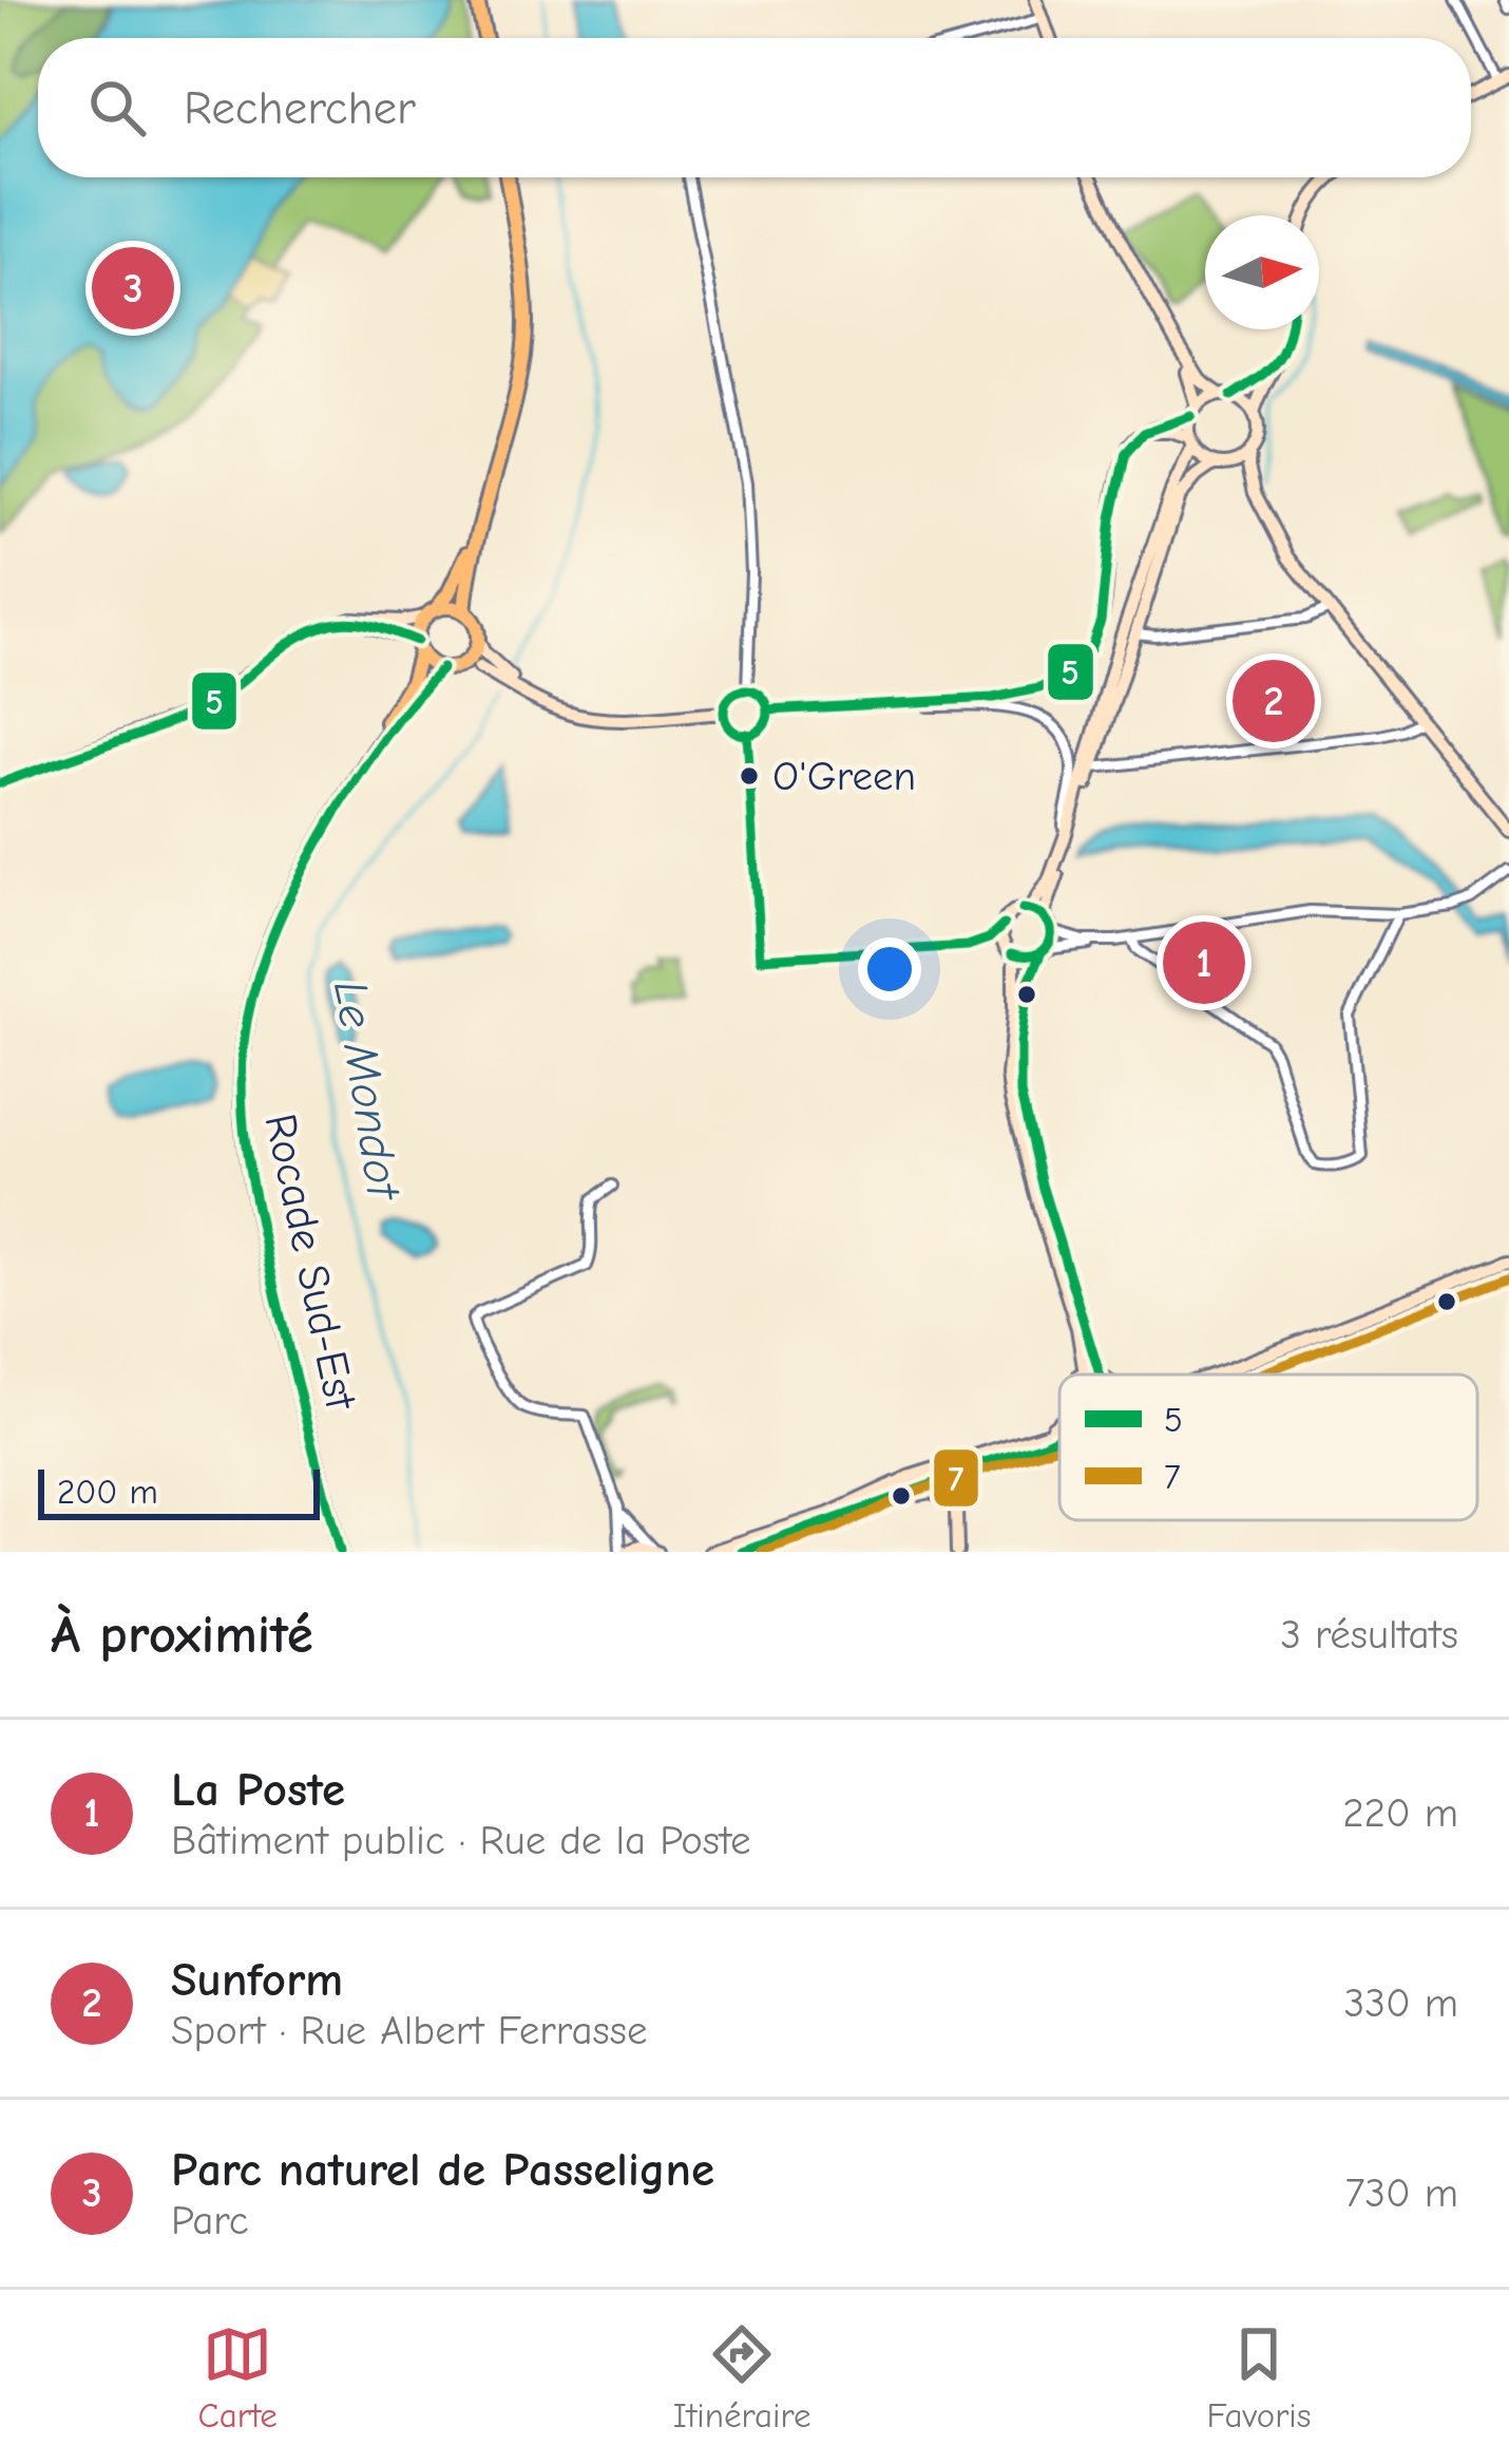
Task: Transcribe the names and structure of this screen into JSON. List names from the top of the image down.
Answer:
{
  "streets": {
    "main road": ["Rocade Sud-Est"]
  },
  "water": ["Le Mondot"],
  "places": ["O'Green"],
  "lines": ["transit line 5", "transit line 7"],
  "legend": ["5", "7"],
  "scale_bar": "200 m",
  "north": "right",
  "page": {
    "search": "Rechercher",
    "pins": ["3", "2", "1"],
    "scale": "200 m",
    "heading": ["À proximité", "3 résultats"],
    "list": [
      {
        "mark": "1",
        "name": "La Poste",
        "note": "Bâtiment public · Rue de la Poste",
        "value": "220 m"
      },
      {
        "mark": "2",
        "name": "Sunform",
        "note": "Sport · Rue Albert Ferrasse",
        "value": "330 m"
      },
      {
        "mark": "3",
        "name": "Parc naturel de Passeligne",
        "note": "Parc",
        "value": "730 m"
      }
    ],
    "nav": ["Carte", "Itinéraire", "Favoris"]
  }
}
